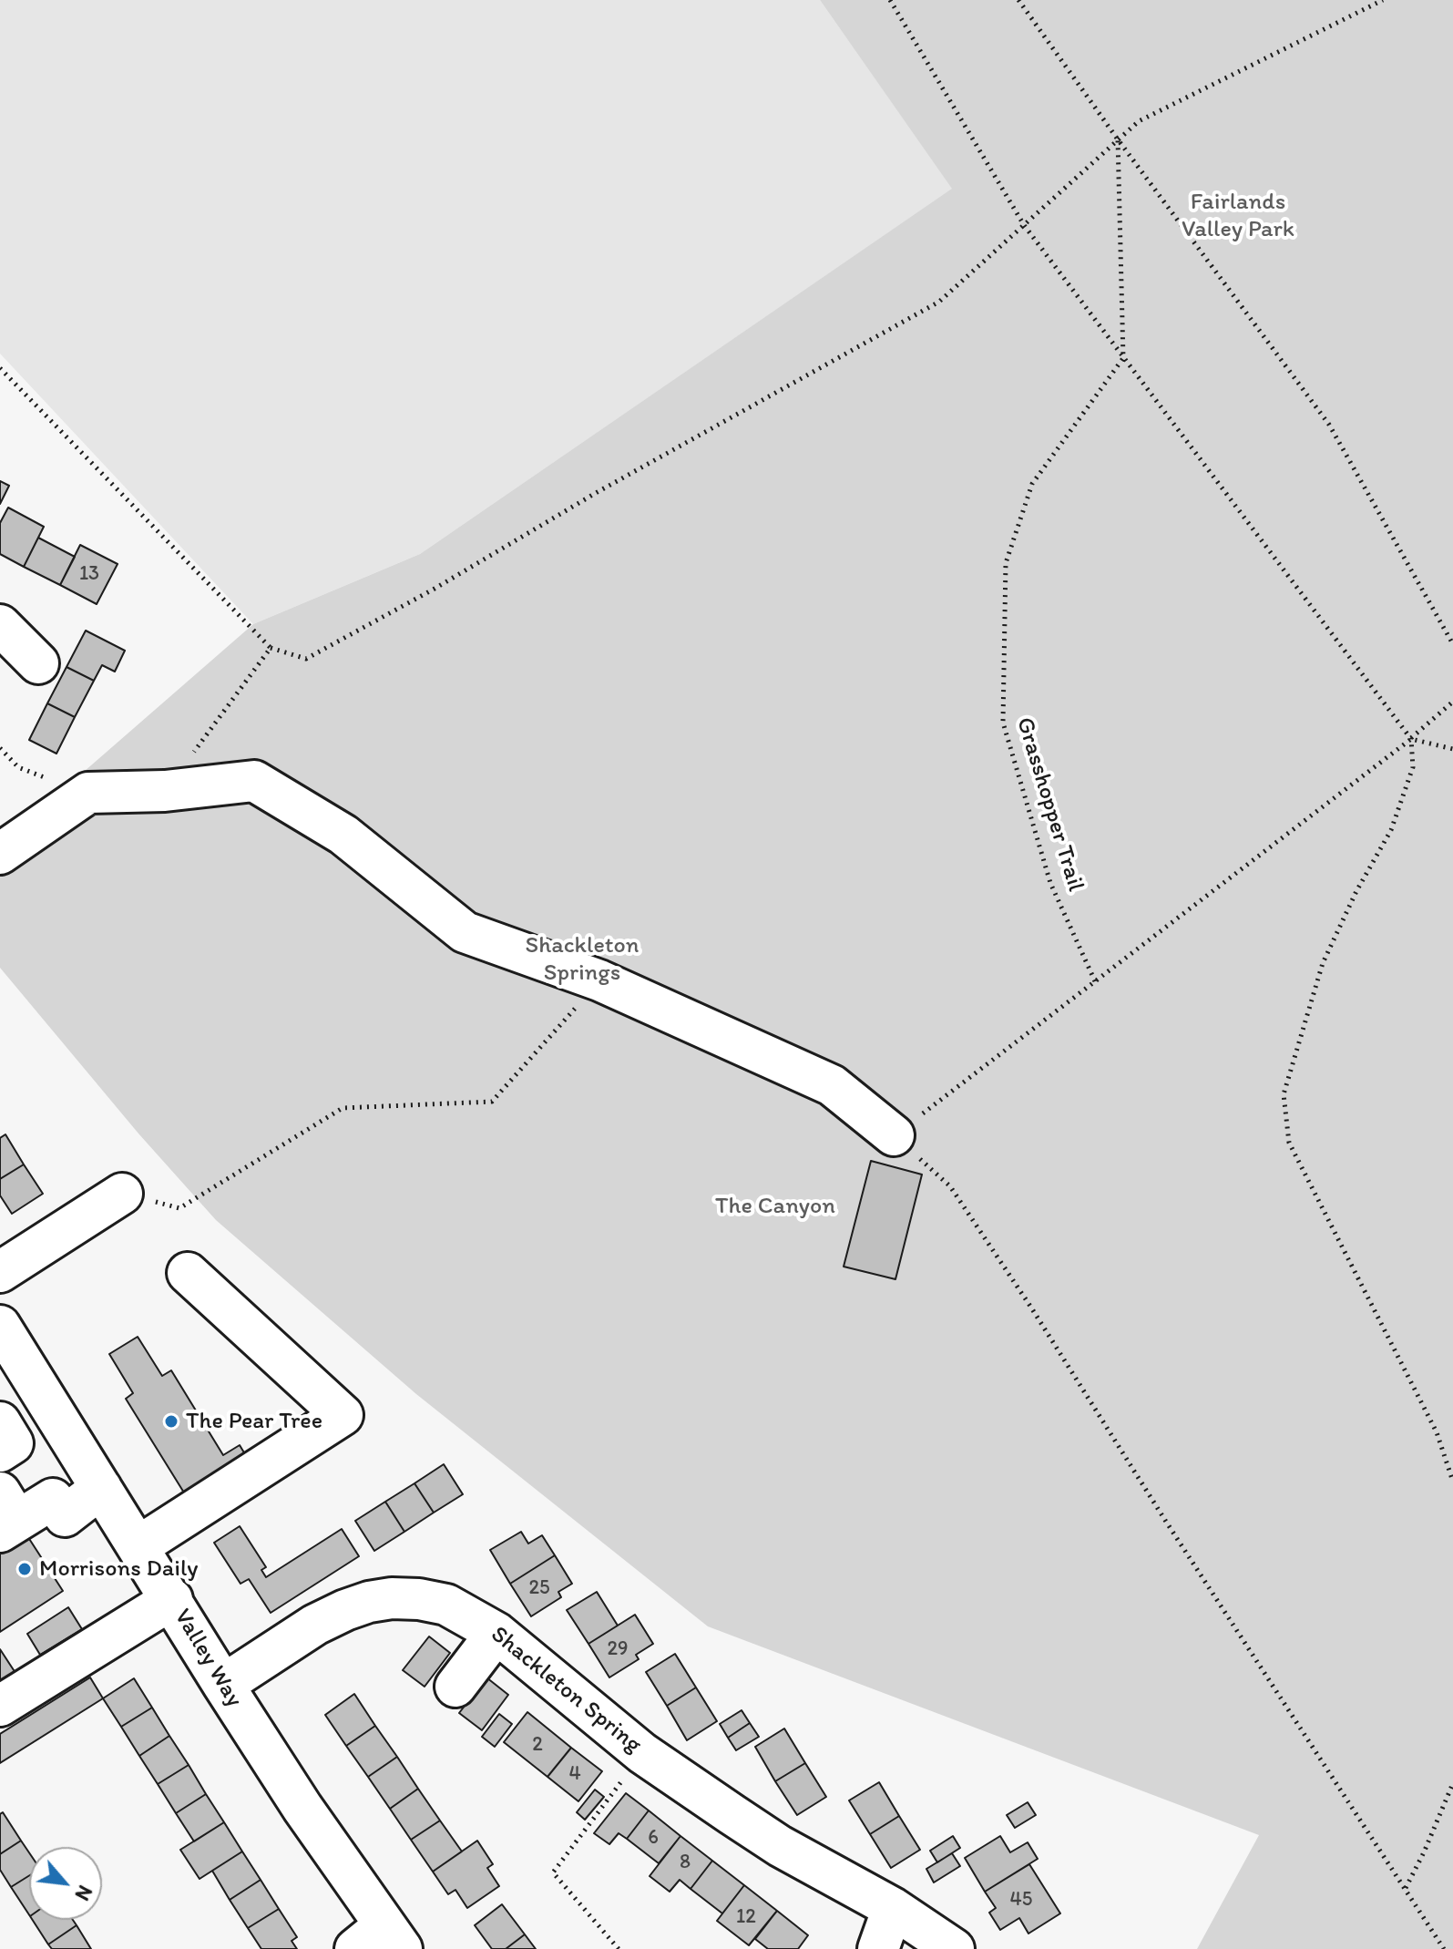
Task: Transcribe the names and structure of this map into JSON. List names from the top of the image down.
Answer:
{
  "streets": {
    "street": ["Valley Way", "Shackleton Spring"],
    "path": ["Grasshopper Trail"]
  },
  "crossings": [
    ["Valley Way", "Shackleton Spring"]
  ],
  "parks": ["Fairlands Valley Park", "Shackleton Springs", "The Canyon"],
  "places": ["The Pear Tree", "Morrisons Daily"],
  "house_numbers": [
    "13",
    "25",
    "29",
    "2",
    "4",
    "6",
    "8",
    "45",
    "12"
  ],
  "north": "bottom right"
}
